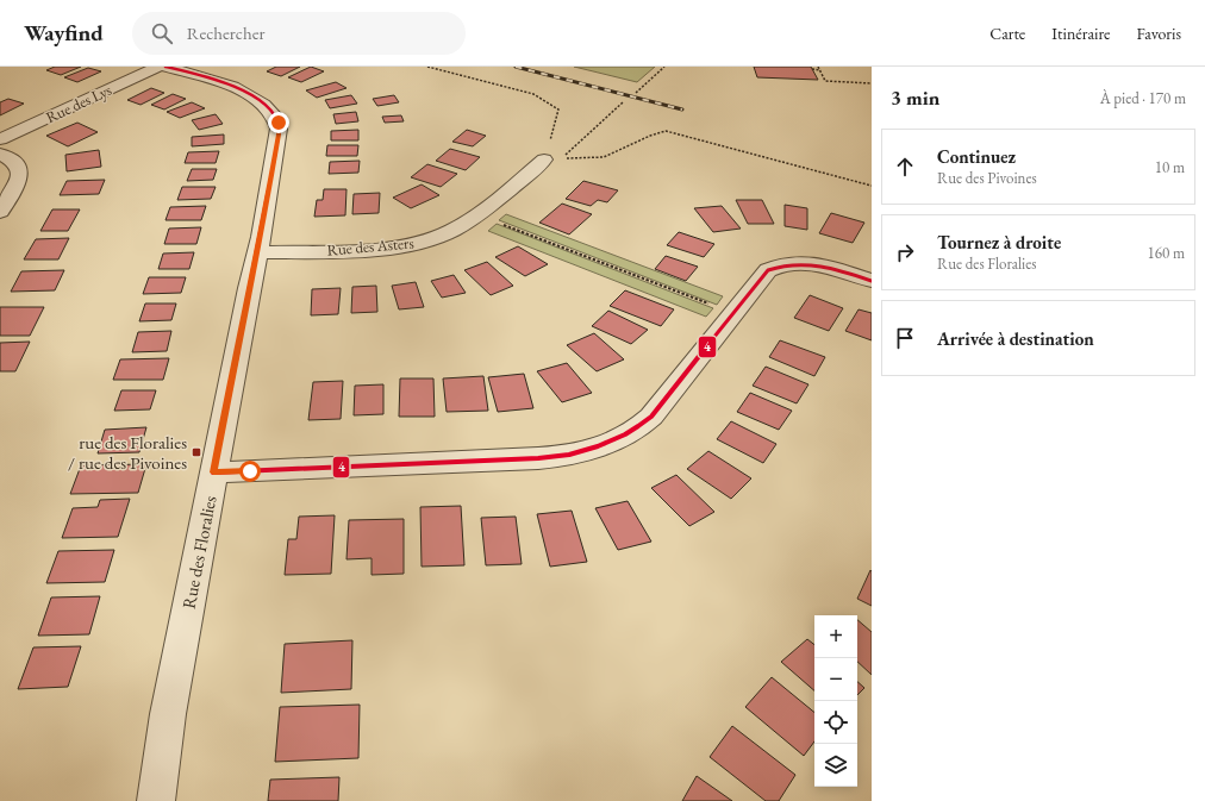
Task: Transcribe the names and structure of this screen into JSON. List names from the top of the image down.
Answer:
{
  "streets": {
    "street": ["Rue des Lys", "Rue des Asters", "Rue des Floralies"]
  },
  "crossings": [
    ["Rue des Asters", "Rue des Floralies"]
  ],
  "places": {
    "transit": ["rue des Floralies / rue des Pivoines"]
  },
  "lines": ["transit line 4"],
  "page": {
    "header": "Wayfind",
    "search": "Rechercher",
    "nav": ["Carte", "Itinéraire", "Favoris"],
    "heading": ["3 min", "À pied · 170 m"],
    "list": [
      ["Continuez", "Rue des Pivoines", "10 m"],
      ["Tournez à droite", "Rue des Floralies", "160 m"],
      "Arrivée à destination"
    ],
    "map_buttons": ["+", "−"]
  }
}
